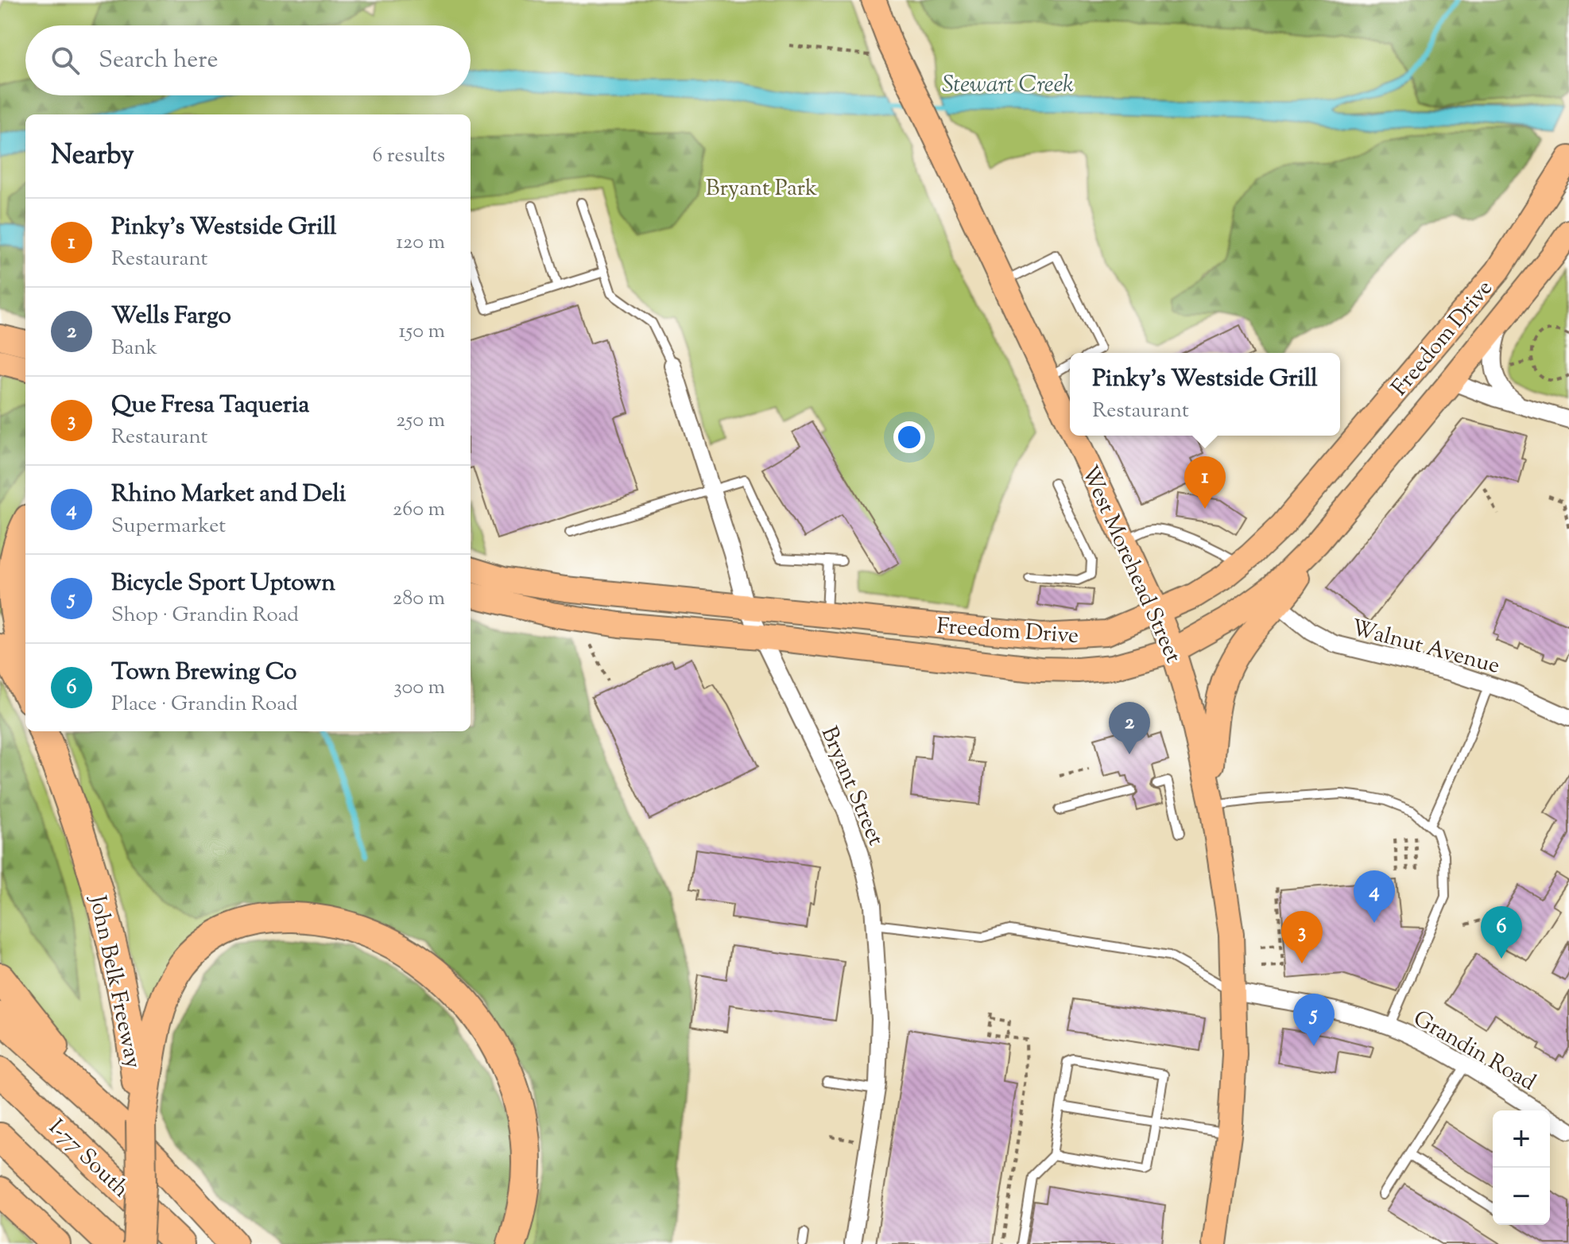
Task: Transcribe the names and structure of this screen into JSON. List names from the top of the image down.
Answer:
{
  "streets": {
    "highway": ["John Belk Freeway", "I-77 South"],
    "main road": ["Freedom Drive", "West Morehead Street"],
    "street": ["Walnut Avenue", "Bryant Street", "Grandin Road"]
  },
  "crossings": [
    ["Freedom Drive", "West Morehead Street"],
    ["Freedom Drive", "Bryant Street"],
    ["West Morehead Street", "Grandin Road"]
  ],
  "water": ["Stewart Creek"],
  "parks": ["Bryant Park"],
  "page": {
    "search": "Search here",
    "heading": ["Nearby", "6 results"],
    "list": [
      {
        "mark": "1",
        "name": "Pinky's Westside Grill",
        "note": "Restaurant",
        "value": "120 m"
      },
      {
        "mark": "2",
        "name": "Wells Fargo",
        "note": "Bank",
        "value": "150 m"
      },
      {
        "mark": "3",
        "name": "Que Fresa Taqueria",
        "note": "Restaurant",
        "value": "250 m"
      },
      {
        "mark": "4",
        "name": "Rhino Market and Deli",
        "note": "Supermarket",
        "value": "260 m"
      },
      {
        "mark": "5",
        "name": "Bicycle Sport Uptown",
        "note": "Shop · Grandin Road",
        "value": "280 m"
      },
      {
        "mark": "6",
        "name": "Town Brewing Co",
        "note": "Place · Grandin Road",
        "value": "300 m"
      }
    ],
    "popup": ["Pinky's Westside Grill", "Restaurant"],
    "pins": [
      "1",
      "2",
      "4",
      "6",
      "3",
      "5"
    ],
    "map_buttons": ["+", "−"]
  }
}
